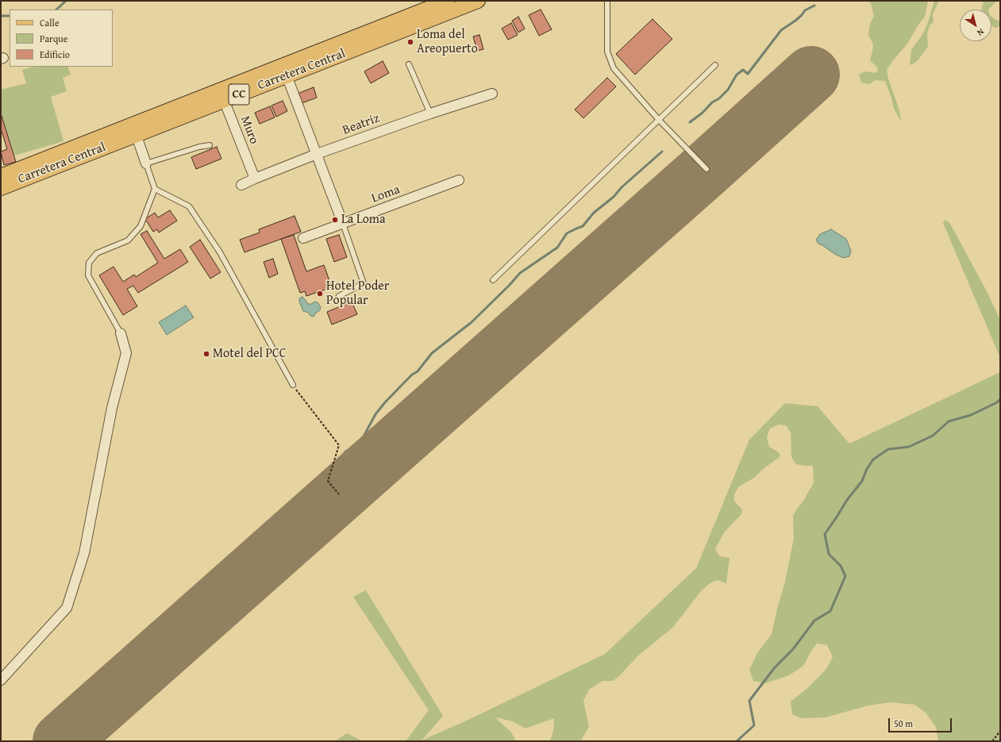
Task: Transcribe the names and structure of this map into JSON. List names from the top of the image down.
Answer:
{
  "streets": {
    "main road": ["Carretera Central", "CC"],
    "street": ["Beatriz", "Muro", "Loma"]
  },
  "crossings": [
    ["Carretera Central", "Muro"],
    ["Beatriz", "Muro"]
  ],
  "places": [
    "Loma del Areopuerto",
    "La Loma",
    "Hotel Poder Popular",
    "Motel del PCC"
  ],
  "legend": ["Calle", "Parque", "Edificio"],
  "scale_bar": "50 m",
  "north": "bottom right"
}
